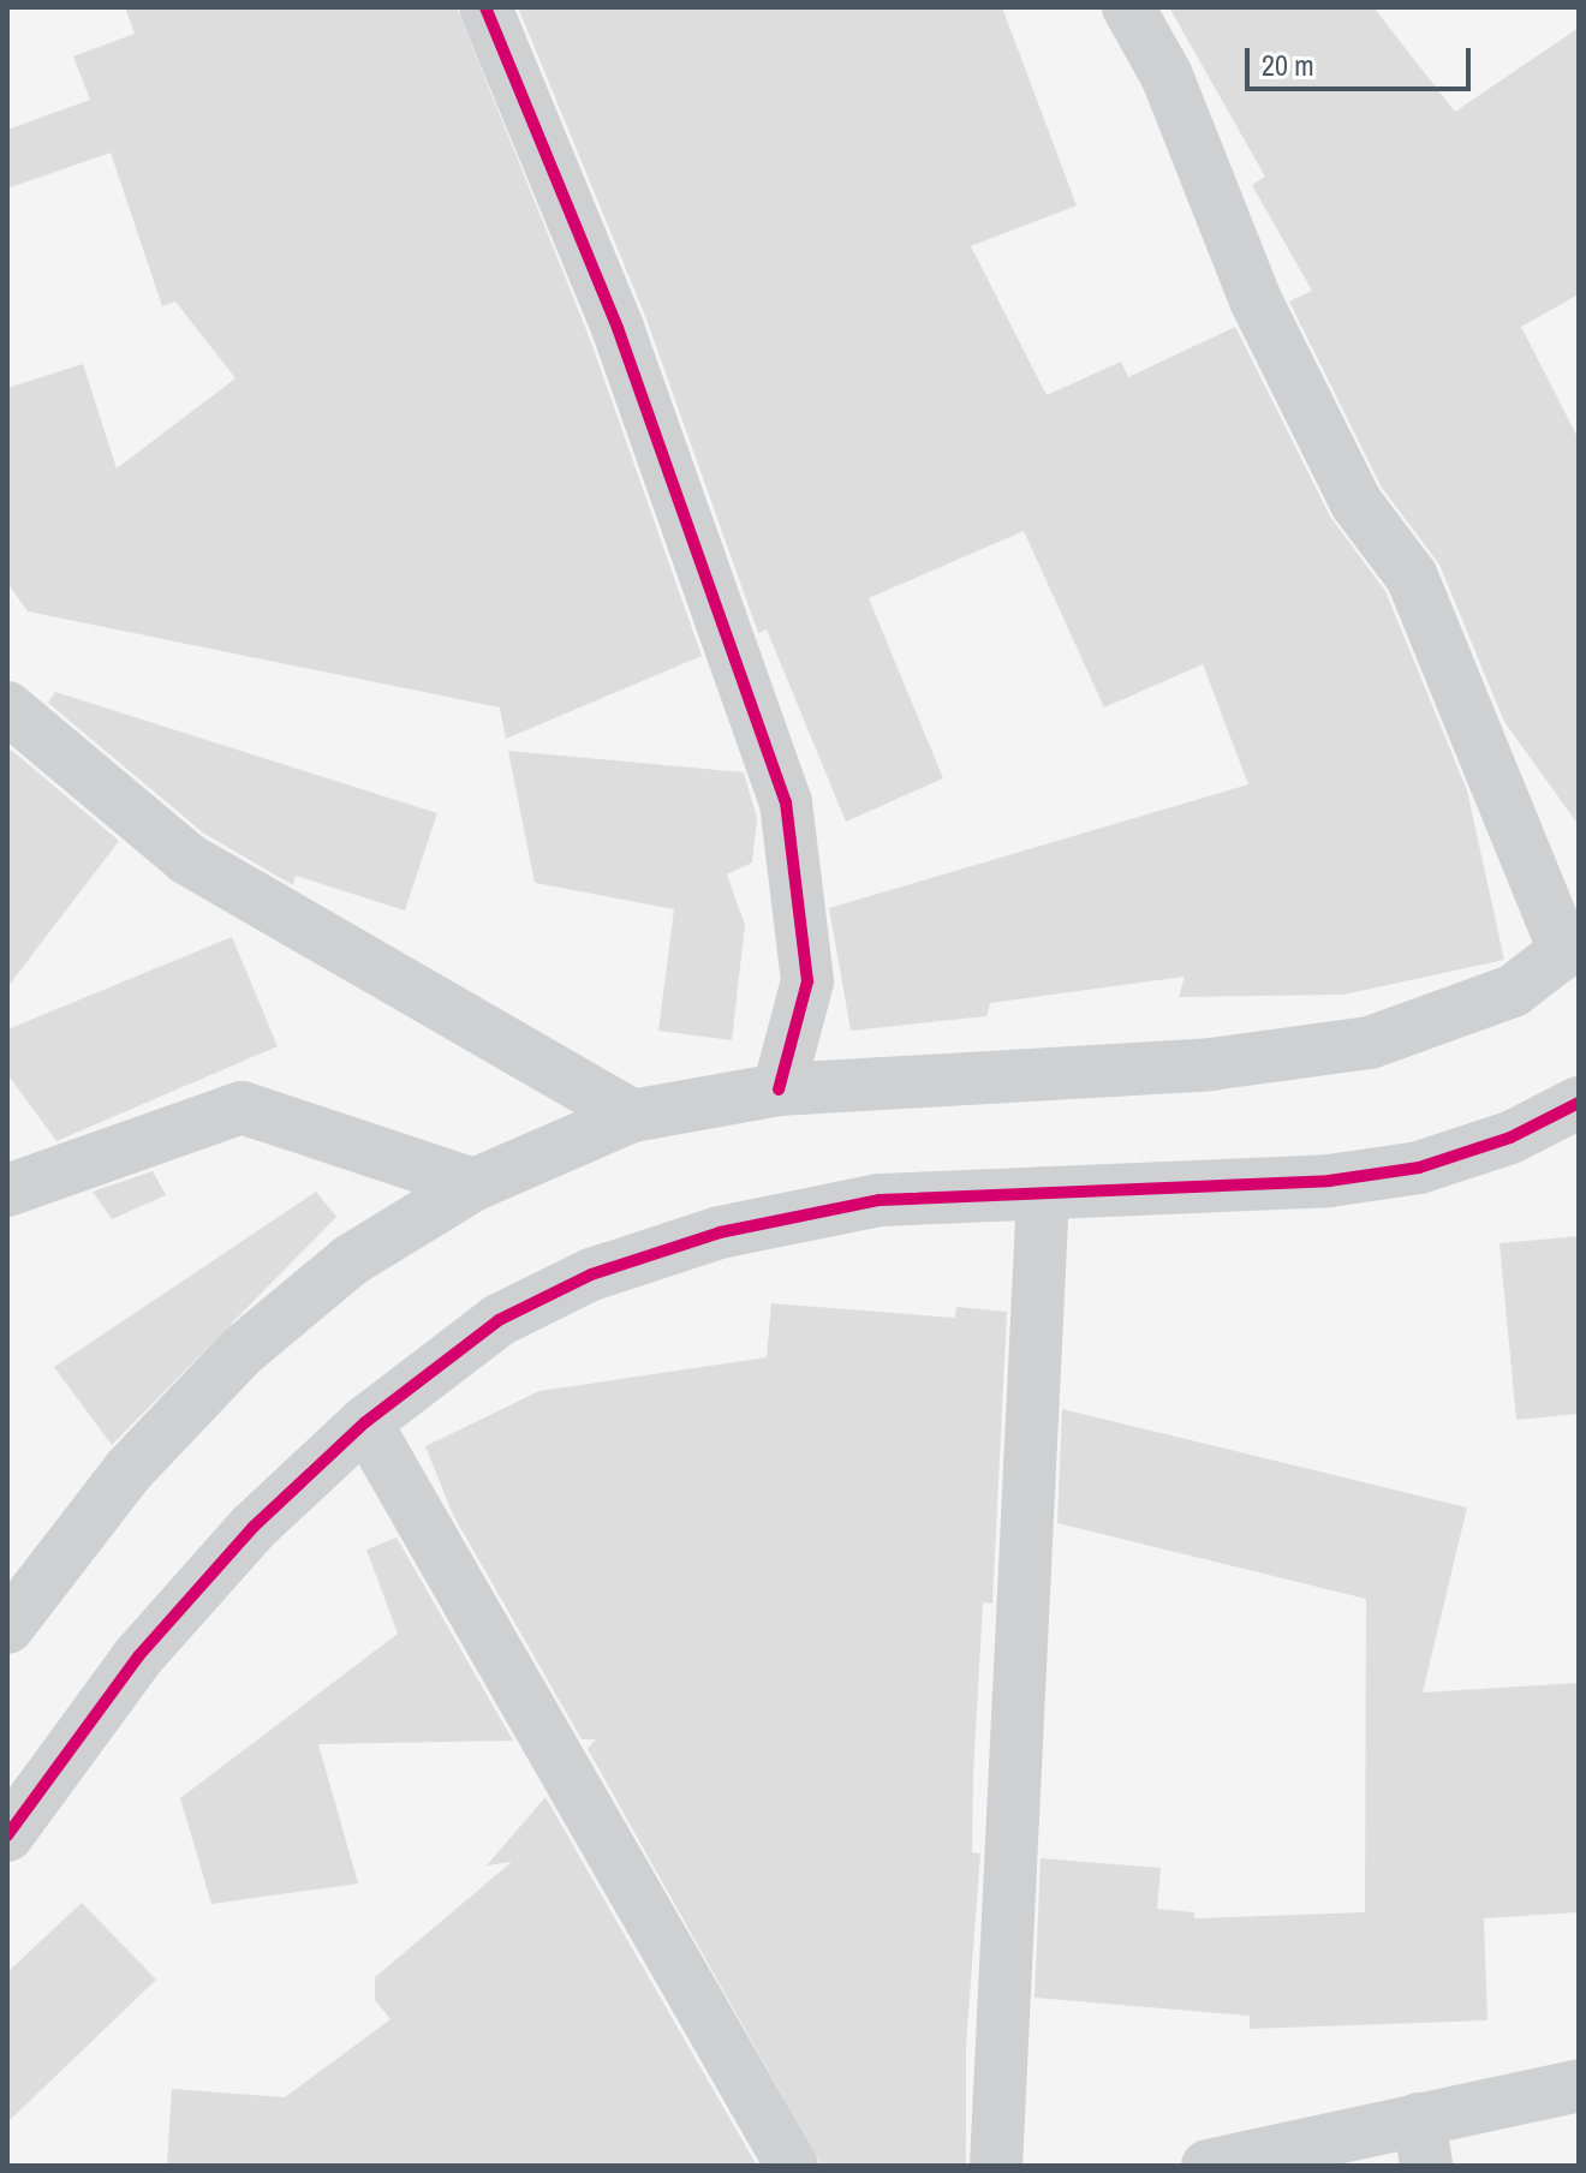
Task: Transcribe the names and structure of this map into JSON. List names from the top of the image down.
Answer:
{
  "scale_bar": "20 m"
}
